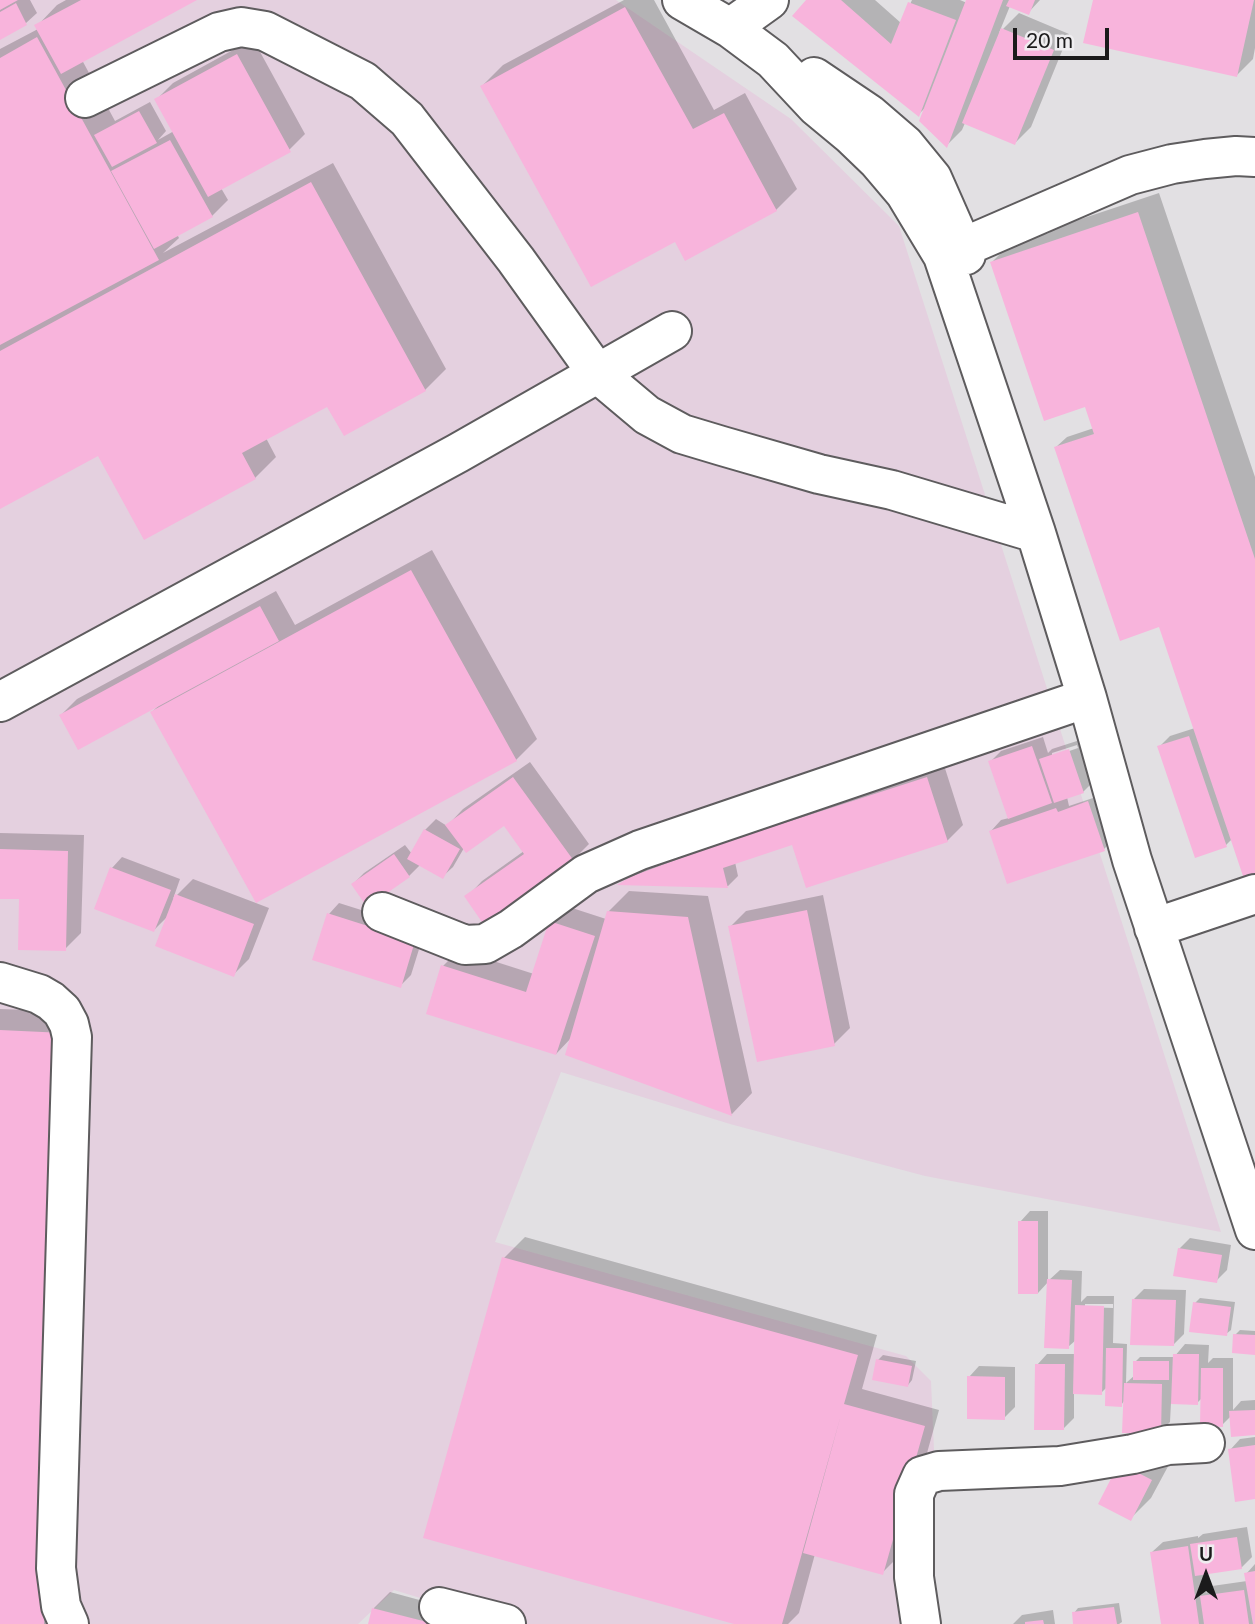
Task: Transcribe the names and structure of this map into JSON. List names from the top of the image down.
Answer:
{
  "scale_bar": "20 m",
  "north": "top"
}
